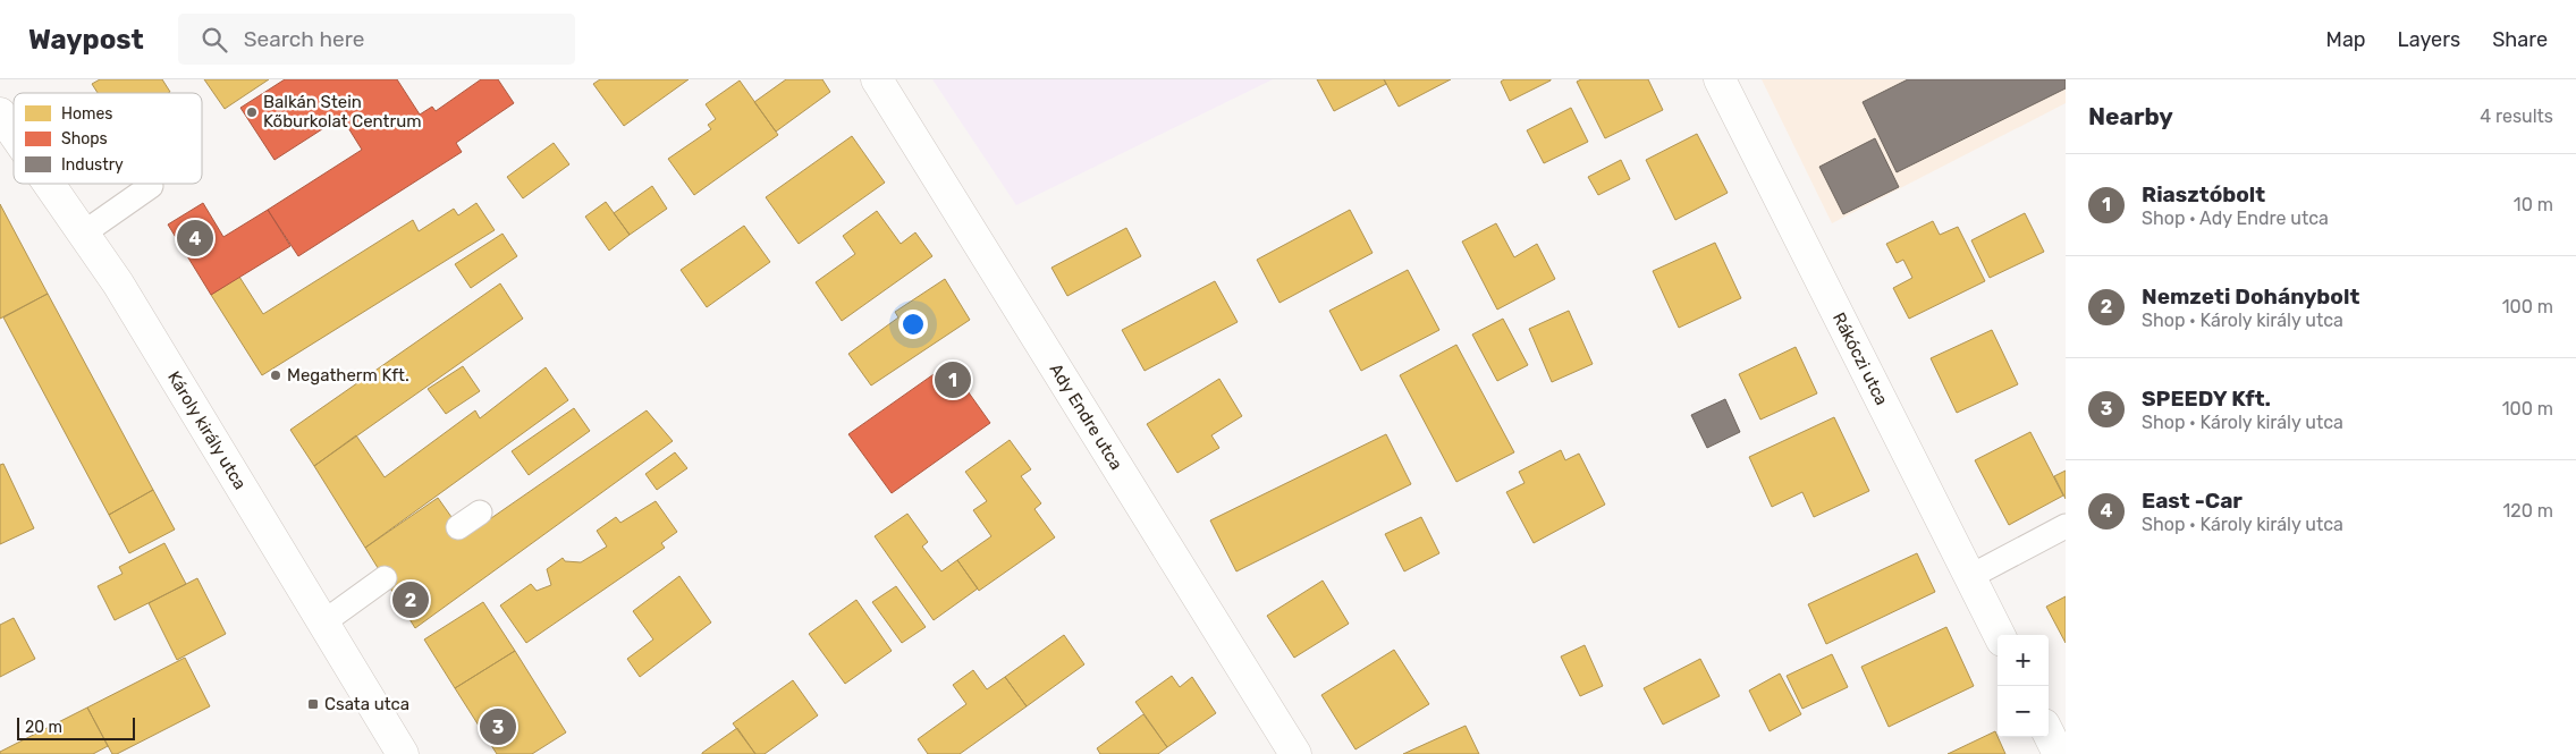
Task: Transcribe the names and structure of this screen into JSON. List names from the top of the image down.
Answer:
{
  "streets": {
    "street": ["Rákóczi utca", "Ady Endre utca", "Károly király utca"]
  },
  "places": {
    "other": ["Balkán Stein Kőburkolat Centrum", "Megatherm Kft."],
    "transit": ["Csata utca"]
  },
  "legend": ["Homes", "Shops", "Industry"],
  "scale_bar": "20 m",
  "page": {
    "header": "Waypost",
    "search": "Search here",
    "nav": ["Map", "Layers", "Share"],
    "heading": ["Nearby", "4 results"],
    "list": [
      {
        "mark": "1",
        "name": "Riasztóbolt",
        "note": "Shop · Ady Endre utca",
        "value": "10 m"
      },
      {
        "mark": "2",
        "name": "Nemzeti Dohánybolt",
        "note": "Shop · Károly király utca",
        "value": "100 m"
      },
      {
        "mark": "3",
        "name": "SPEEDY Kft.",
        "note": "Shop · Károly király utca",
        "value": "100 m"
      },
      {
        "mark": "4",
        "name": "East -Car",
        "note": "Shop · Károly király utca",
        "value": "120 m"
      }
    ],
    "pins": [
      "4",
      "1",
      "2",
      "3"
    ],
    "map_buttons": ["+", "−"],
    "scale": "20 m"
  }
}
